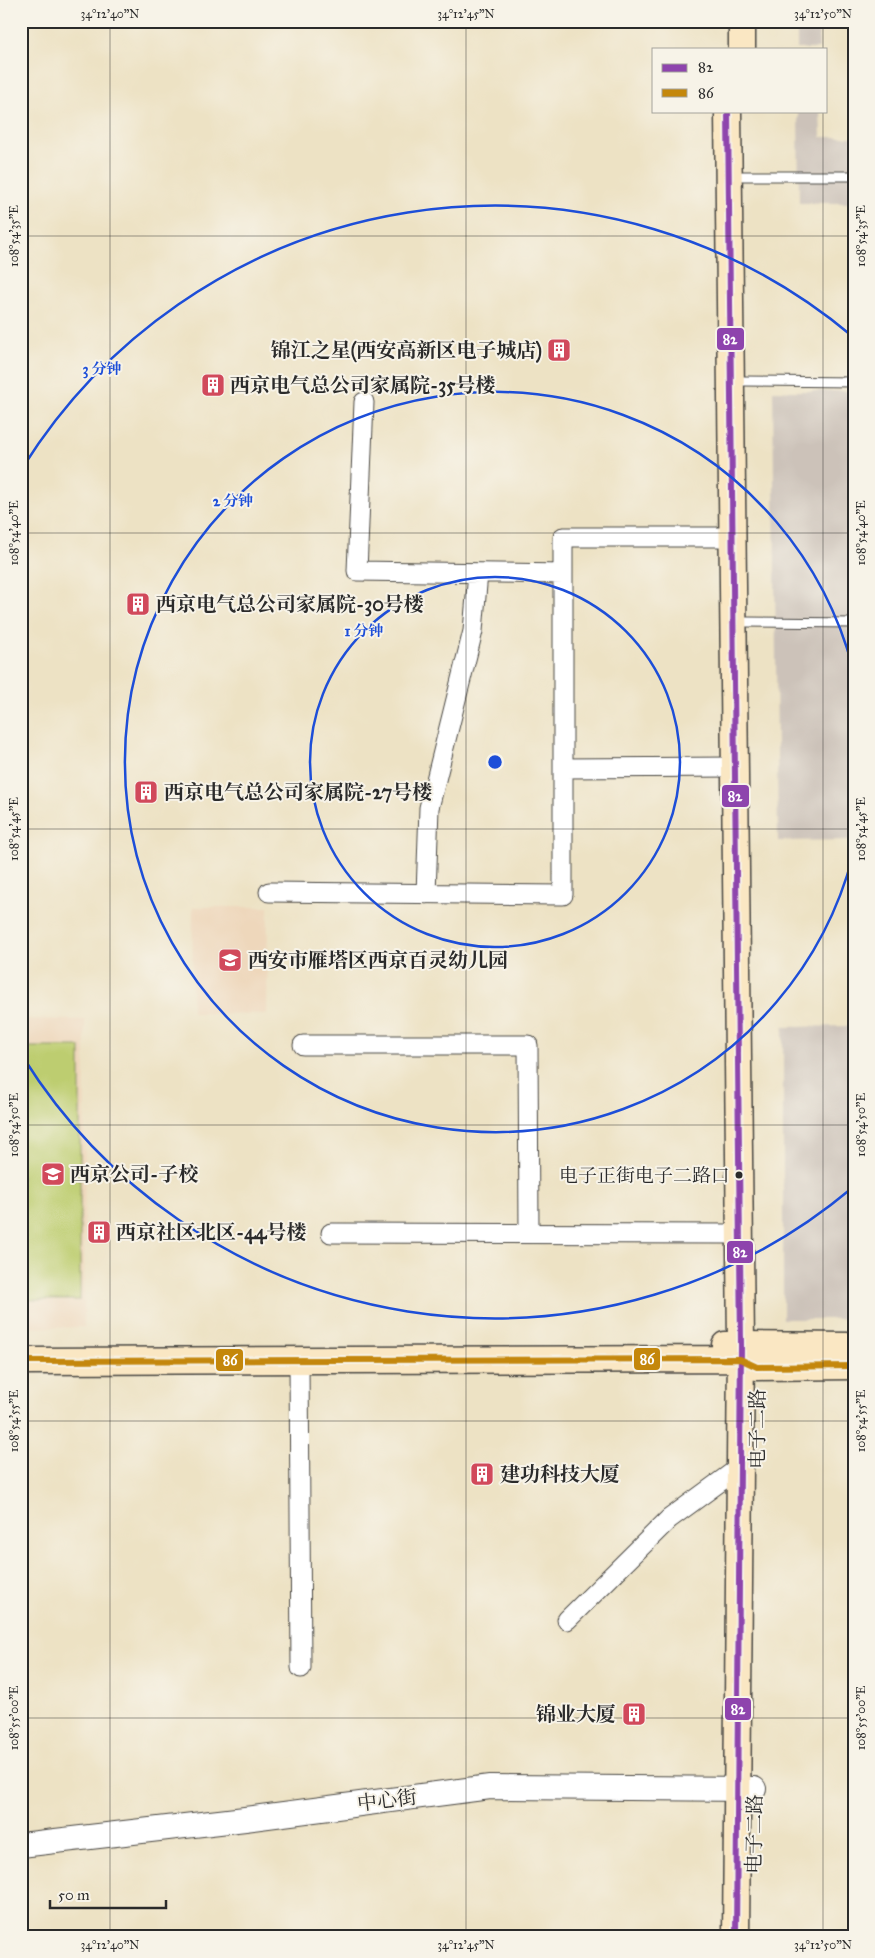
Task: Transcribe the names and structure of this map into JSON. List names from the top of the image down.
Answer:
{
  "streets": {
    "main road": ["电子二路"],
    "street": ["中心街"]
  },
  "crossings": [
    ["电子二路", "中心街"]
  ],
  "places": {
    "building": [
      "锦江之星(西安高新区电子城店)",
      "西京电气总公司家属院-35号楼",
      "西京电气总公司家属院-30号楼",
      "西京电气总公司家属院-27号楼",
      "西京社区北区-44号楼",
      "建功科技大厦",
      "锦业大厦"
    ],
    "school or university": ["西安市雁塔区西京百灵幼儿园", "西京公司-子校"],
    "other": ["电子正街电子二路口"]
  },
  "lines": ["transit line 82", "transit line 86"],
  "legend": ["82", "86"],
  "scale_bar": "50 m",
  "coordinates": [
    "34°12'40\"N",
    "34°12'45\"N",
    "34°12'50\"N",
    "108°54'35\"E",
    "108°54'40\"E",
    "108°54'45\"E",
    "108°54'50\"E",
    "108°54'55\"E",
    "108°55'00\"E"
  ],
  "rings": ["3 分钟", "2 分钟", "1 分钟"]
}
